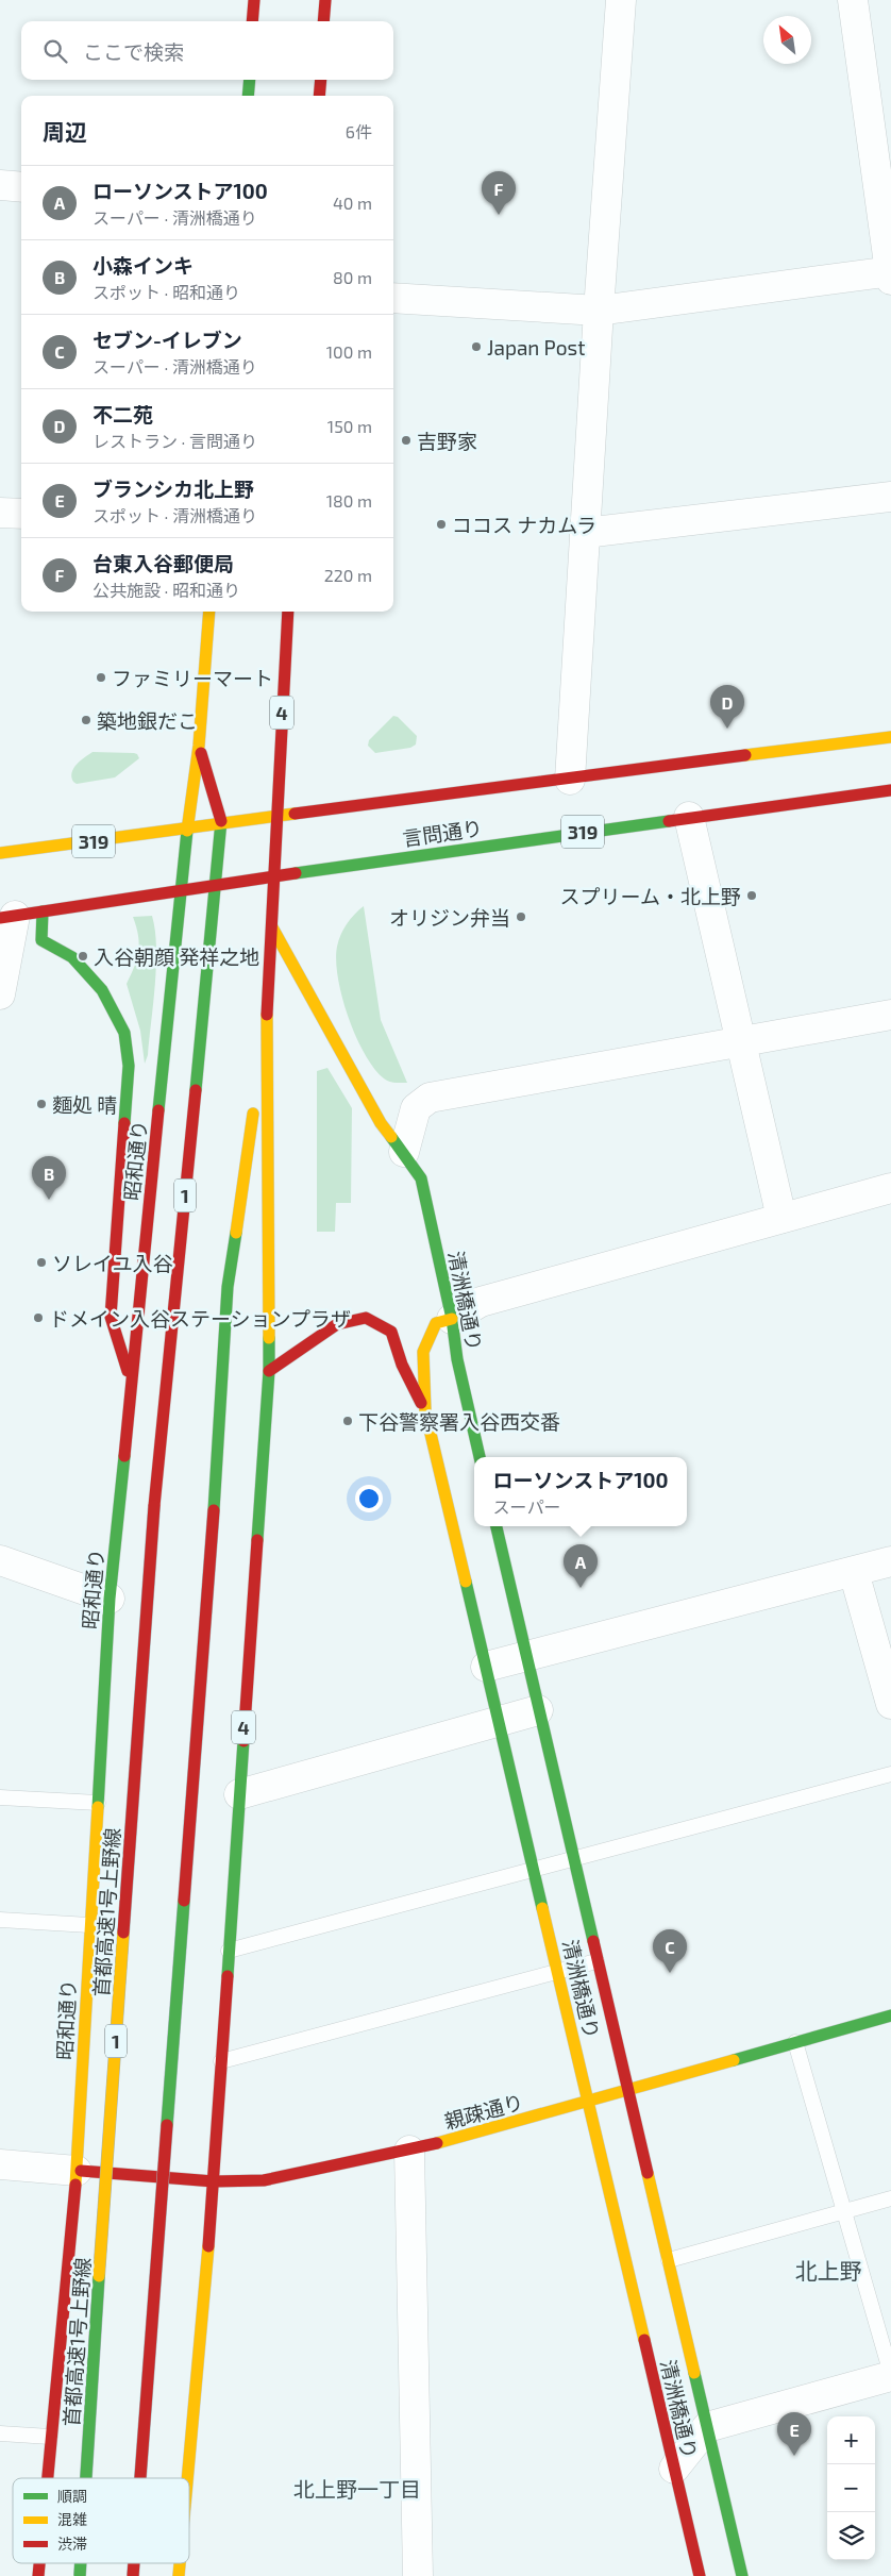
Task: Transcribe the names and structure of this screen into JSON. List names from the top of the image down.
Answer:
{
  "streets": {
    "main road": [
      "4",
      "319",
      "言問通り",
      "昭和通り",
      "1",
      "清洲橋通り",
      "首都高速1号上野線",
      "親疎通り"
    ]
  },
  "crossings": [
    ["4", "言問通り"],
    ["4", "清洲橋通り"],
    ["4", "親疎通り"],
    ["言問通り", "昭和通り"],
    ["言問通り", "1"],
    ["言問通り", "首都高速1号上野線"],
    ["昭和通り", "1"],
    ["昭和通り", "親疎通り"],
    ["1", "首都高速1号上野線"],
    ["清洲橋通り", "親疎通り"]
  ],
  "districts": ["北上野", "北上野一丁目"],
  "places": [
    "Japan Post",
    "吉野家",
    "ココス ナカムラ",
    "ファミリーマート",
    "築地銀だこ",
    "スプリーム・北上野",
    "オリジン弁当",
    "入谷朝顔 発祥之地",
    "麵処 晴",
    "ソレイユ入谷",
    "ドメイン入谷ステーションプラザ",
    "下谷警察署入谷西交番"
  ],
  "legend": ["順調", "混雑", "渋滞"],
  "north": "top left",
  "page": {
    "search": "ここで検索",
    "heading": ["周辺", "6件"],
    "list": [
      {
        "mark": "A",
        "name": "ローソンストア100",
        "note": "スーパー · 清洲橋通り",
        "value": "40 m"
      },
      {
        "mark": "B",
        "name": "小森インキ",
        "note": "スポット · 昭和通り",
        "value": "80 m"
      },
      {
        "mark": "C",
        "name": "セブン-イレブン",
        "note": "スーパー · 清洲橋通り",
        "value": "100 m"
      },
      {
        "mark": "D",
        "name": "不二苑",
        "note": "レストラン · 言問通り",
        "value": "150 m"
      },
      {
        "mark": "E",
        "name": "ブランシカ北上野",
        "note": "スポット · 清洲橋通り",
        "value": "180 m"
      },
      {
        "mark": "F",
        "name": "台東入谷郵便局",
        "note": "公共施設 · 昭和通り",
        "value": "220 m"
      }
    ],
    "pins": [
      "F",
      "D",
      "B",
      "A",
      "C",
      "E"
    ],
    "popup": ["ローソンストア100", "スーパー"],
    "map_buttons": ["+", "−"]
  }
}
